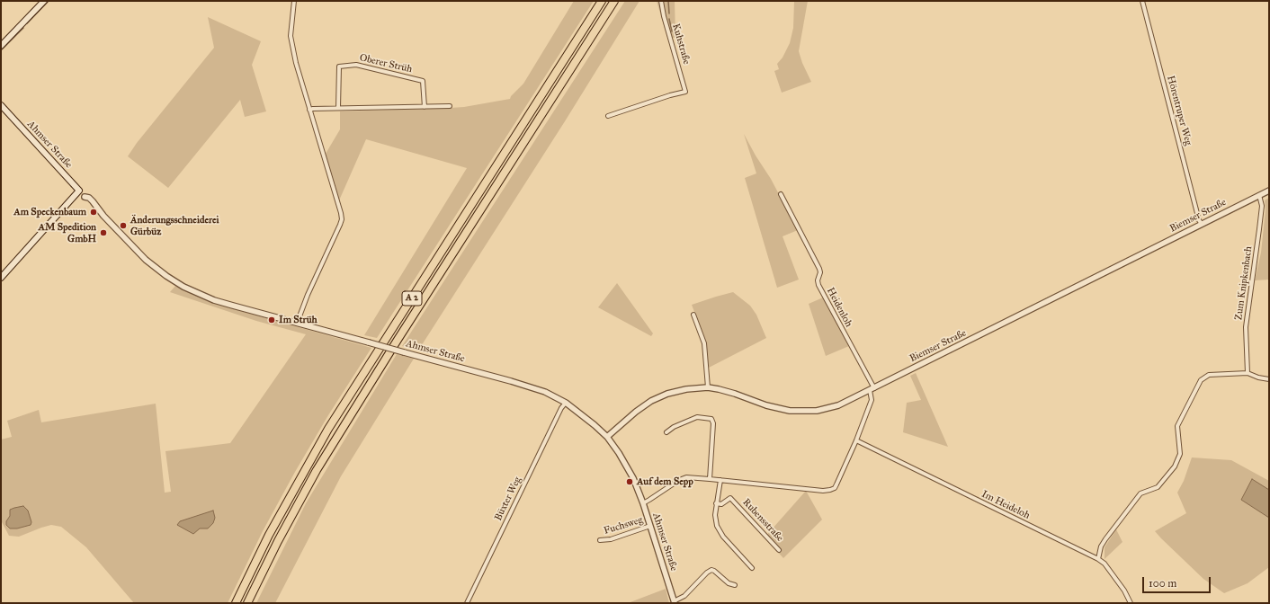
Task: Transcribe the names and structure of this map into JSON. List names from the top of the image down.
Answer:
{
  "streets": {
    "highway": ["A 2"],
    "main road": ["Ahmser Straße"],
    "street": [
      "Kuhstraße",
      "Oberer Strüh",
      "Hörentruper Weg",
      "Biemser Straße",
      "Zum Knipkenbach",
      "Heidenloh",
      "Büxter Weg",
      "Im Heideloh",
      "Rubensstraße",
      "Fuchsweg"
    ]
  },
  "crossings": [
    ["Hörentruper Weg", "Biemser Straße"],
    ["Ahmser Straße", "Biemser Straße"],
    ["Ahmser Straße", "Büxter Weg"],
    ["Ahmser Straße", "Fuchsweg"],
    ["Biemser Straße", "Zum Knipkenbach"],
    ["Biemser Straße", "Heidenloh"]
  ],
  "places": [
    "Am Speckenbaum",
    "Änderungsschneiderei Gürbüz",
    "AM Spedition GmbH",
    "Im Strüh",
    "Auf dem Sepp"
  ],
  "scale_bar": "100 m"
}
